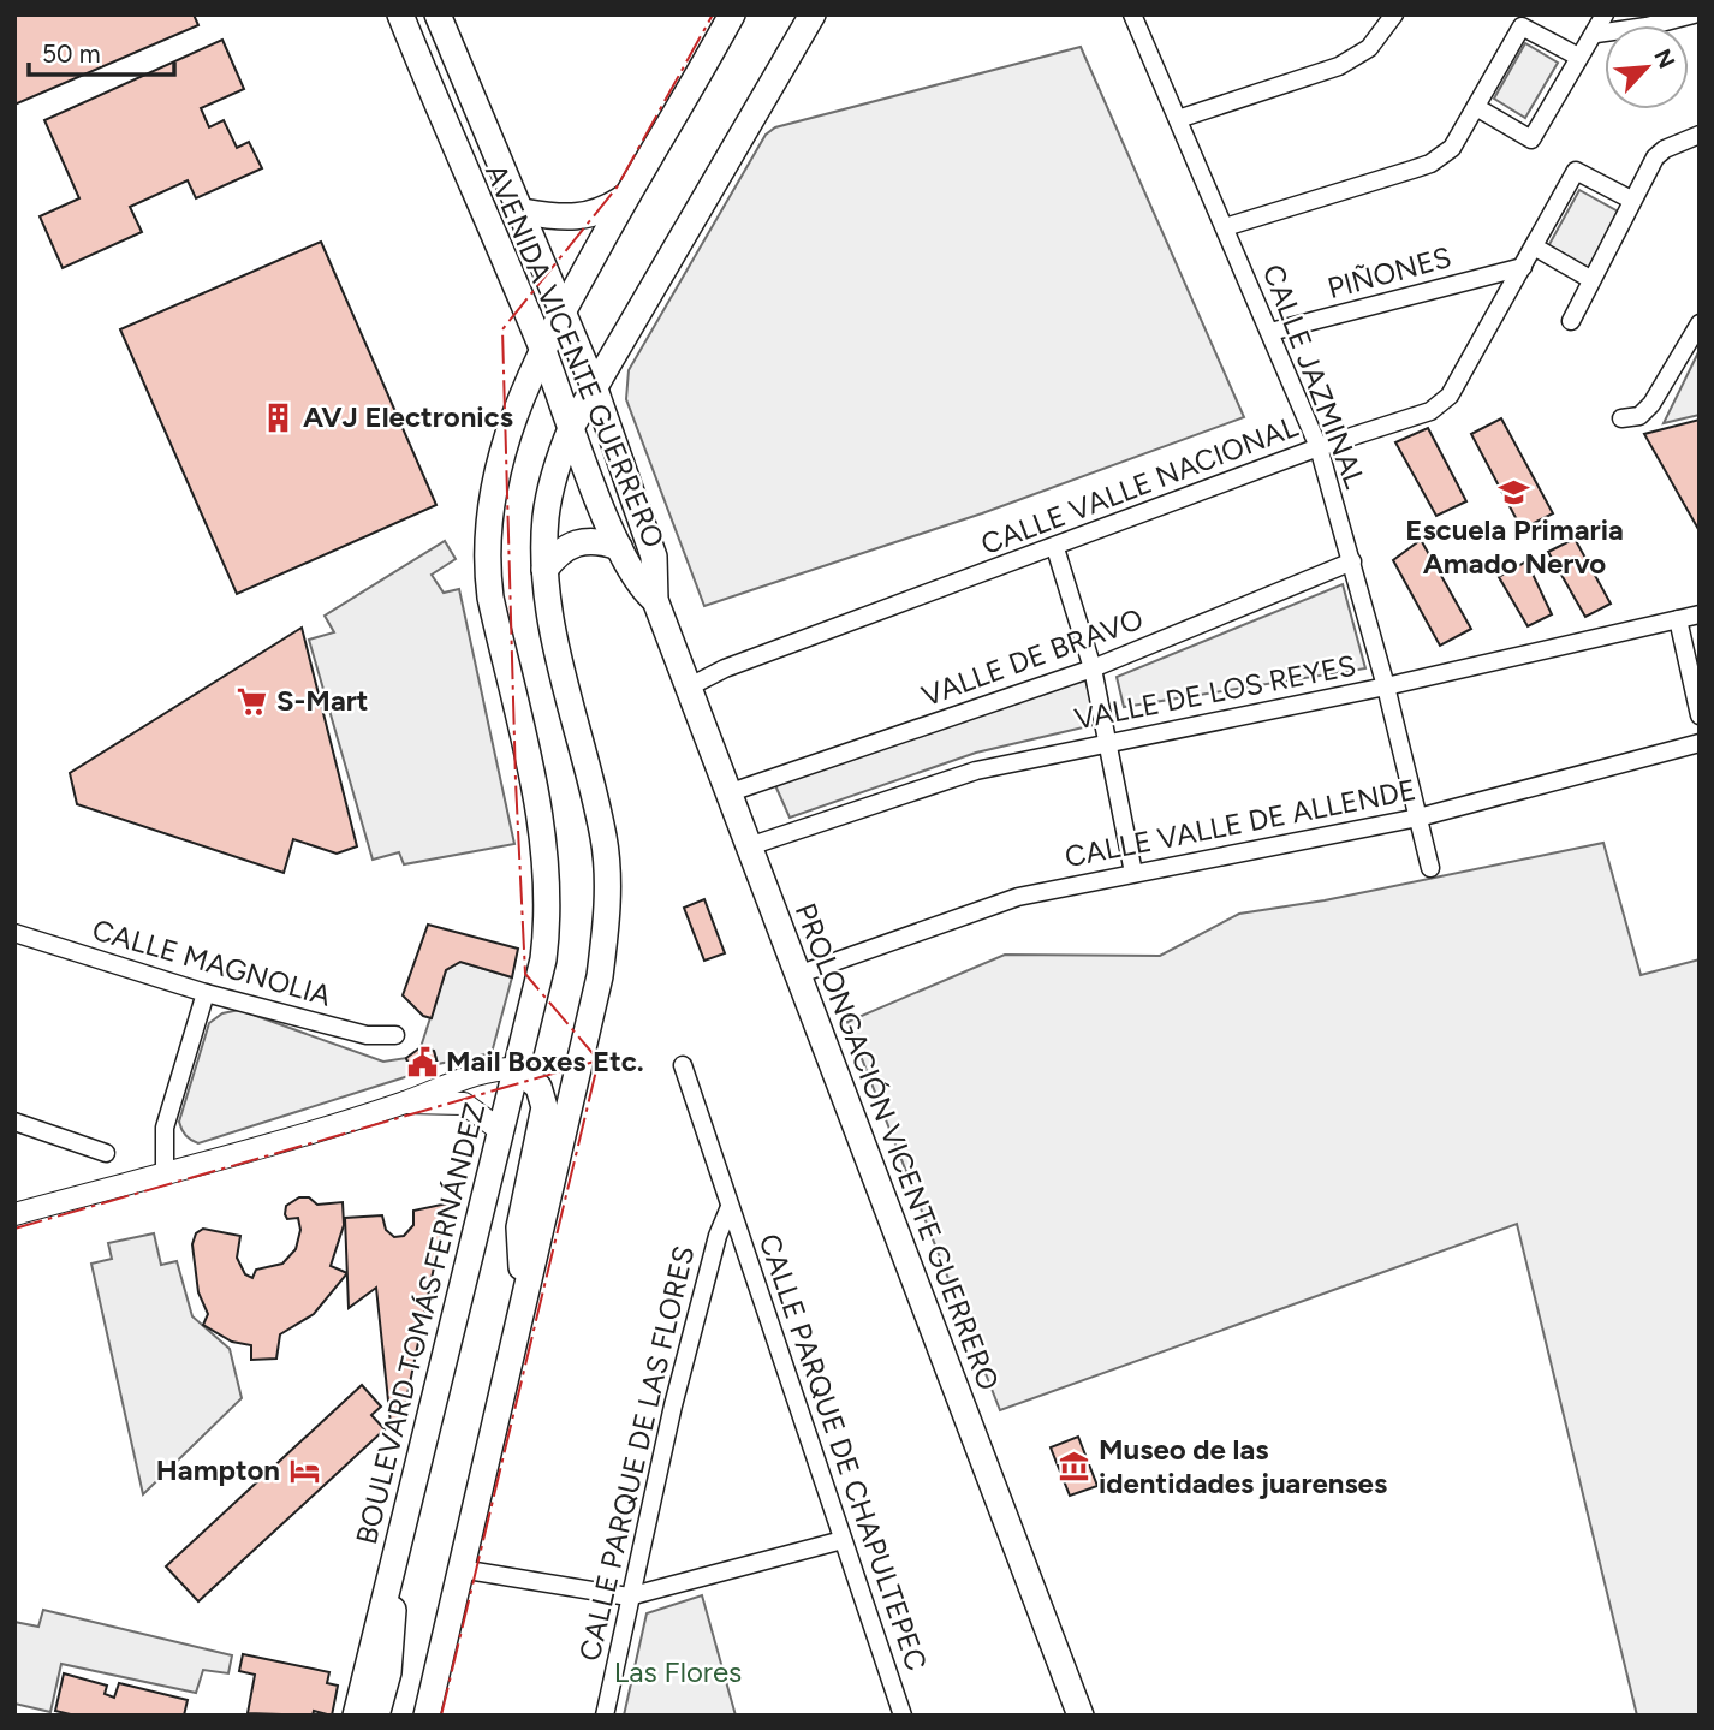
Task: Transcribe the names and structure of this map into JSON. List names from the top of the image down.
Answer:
{
  "streets": {
    "main road": ["AVENIDA VICENTE GUERRERO", "PROLONGACIÓN VICENTE GUERRERO", "BOULEVARD TOMÁS FERNÁNDEZ"],
    "street": [
      "PIÑONES",
      "CALLE JAZMINAL",
      "CALLE VALLE NACIONAL",
      "VALLE DE BRAVO",
      "VALLE DE LOS REYES",
      "CALLE VALLE DE ALLENDE",
      "CALLE MAGNOLIA",
      "CALLE PARQUE DE CHAPULTEPEC",
      "CALLE PARQUE DE LAS FLORES"
    ]
  },
  "crossings": [
    ["PIÑONES", "CALLE JAZMINAL"],
    ["PIÑONES", "CALLE VALLE NACIONAL"],
    ["AVENIDA VICENTE GUERRERO", "PROLONGACIÓN VICENTE GUERRERO"],
    ["AVENIDA VICENTE GUERRERO", "BOULEVARD TOMÁS FERNÁNDEZ"],
    ["CALLE JAZMINAL", "CALLE VALLE NACIONAL"],
    ["CALLE JAZMINAL", "VALLE DE BRAVO"],
    ["CALLE JAZMINAL", "VALLE DE LOS REYES"],
    ["CALLE JAZMINAL", "CALLE VALLE DE ALLENDE"],
    ["CALLE VALLE NACIONAL", "PROLONGACIÓN VICENTE GUERRERO"],
    ["VALLE DE BRAVO", "PROLONGACIÓN VICENTE GUERRERO"],
    ["VALLE DE LOS REYES", "PROLONGACIÓN VICENTE GUERRERO"],
    ["CALLE VALLE DE ALLENDE", "PROLONGACIÓN VICENTE GUERRERO"],
    ["CALLE PARQUE DE CHAPULTEPEC", "CALLE PARQUE DE LAS FLORES"]
  ],
  "parks": ["Las Flores"],
  "places": {
    "building": ["AVJ Electronics"],
    "school or university": ["Escuela Primaria Amado Nervo"],
    "supermarket": ["S-Mart"],
    "public building": ["Mail Boxes Etc."],
    "museum": ["Museo de las identidades juarenses"],
    "hotel": ["Hampton"]
  },
  "scale_bar": "50 m",
  "north": "top right"
}
